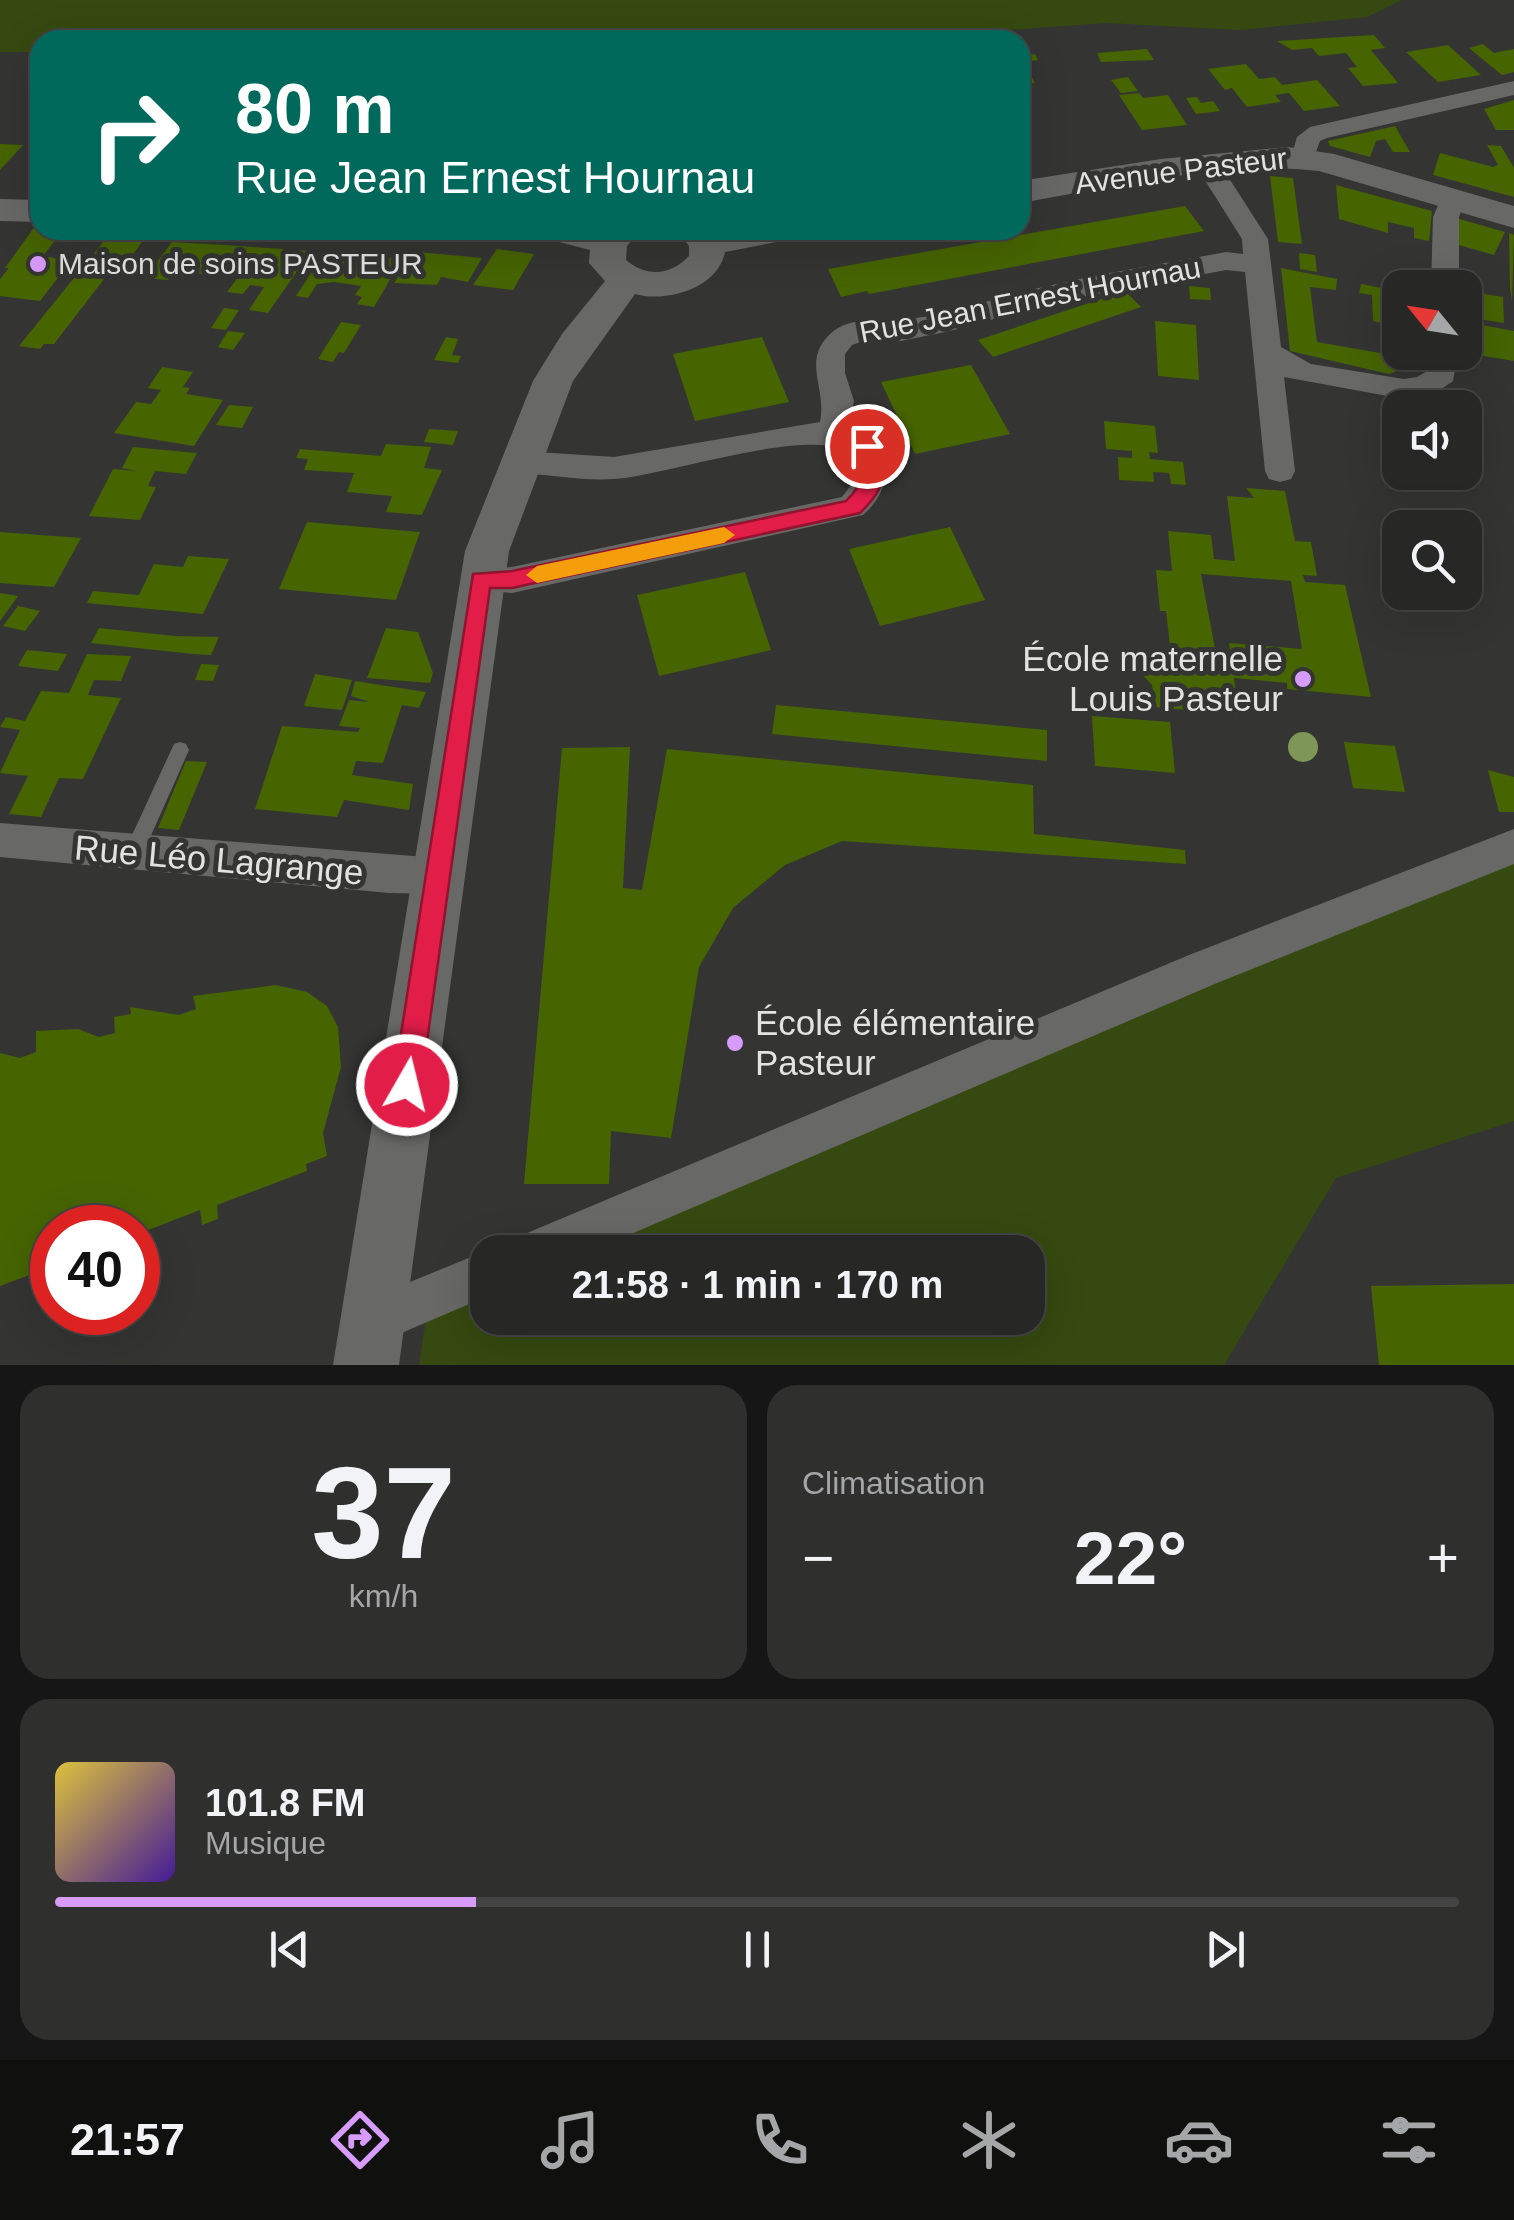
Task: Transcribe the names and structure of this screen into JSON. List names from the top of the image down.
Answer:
{
  "streets": {
    "street": ["Avenue Pasteur", "Rue Jean Ernest Hournau", "Rue Léo Lagrange"]
  },
  "places": ["Maison de soins PASTEUR", "École maternelle Louis Pasteur", "École élémentaire Pasteur"],
  "north": "top left",
  "page": {
    "turn": ["80 m", "Rue Jean Ernest Hournau"],
    "limit": "40",
    "trip": "21:58 · 1 min · 170 m",
    "tile": [
      ["37", "km/h"],
      "Climatisation"
    ],
    "heat": ["−", "22°", "+"],
    "song": ["101.8 FM", "Musique"],
    "tabs": "21:57"
  }
}
